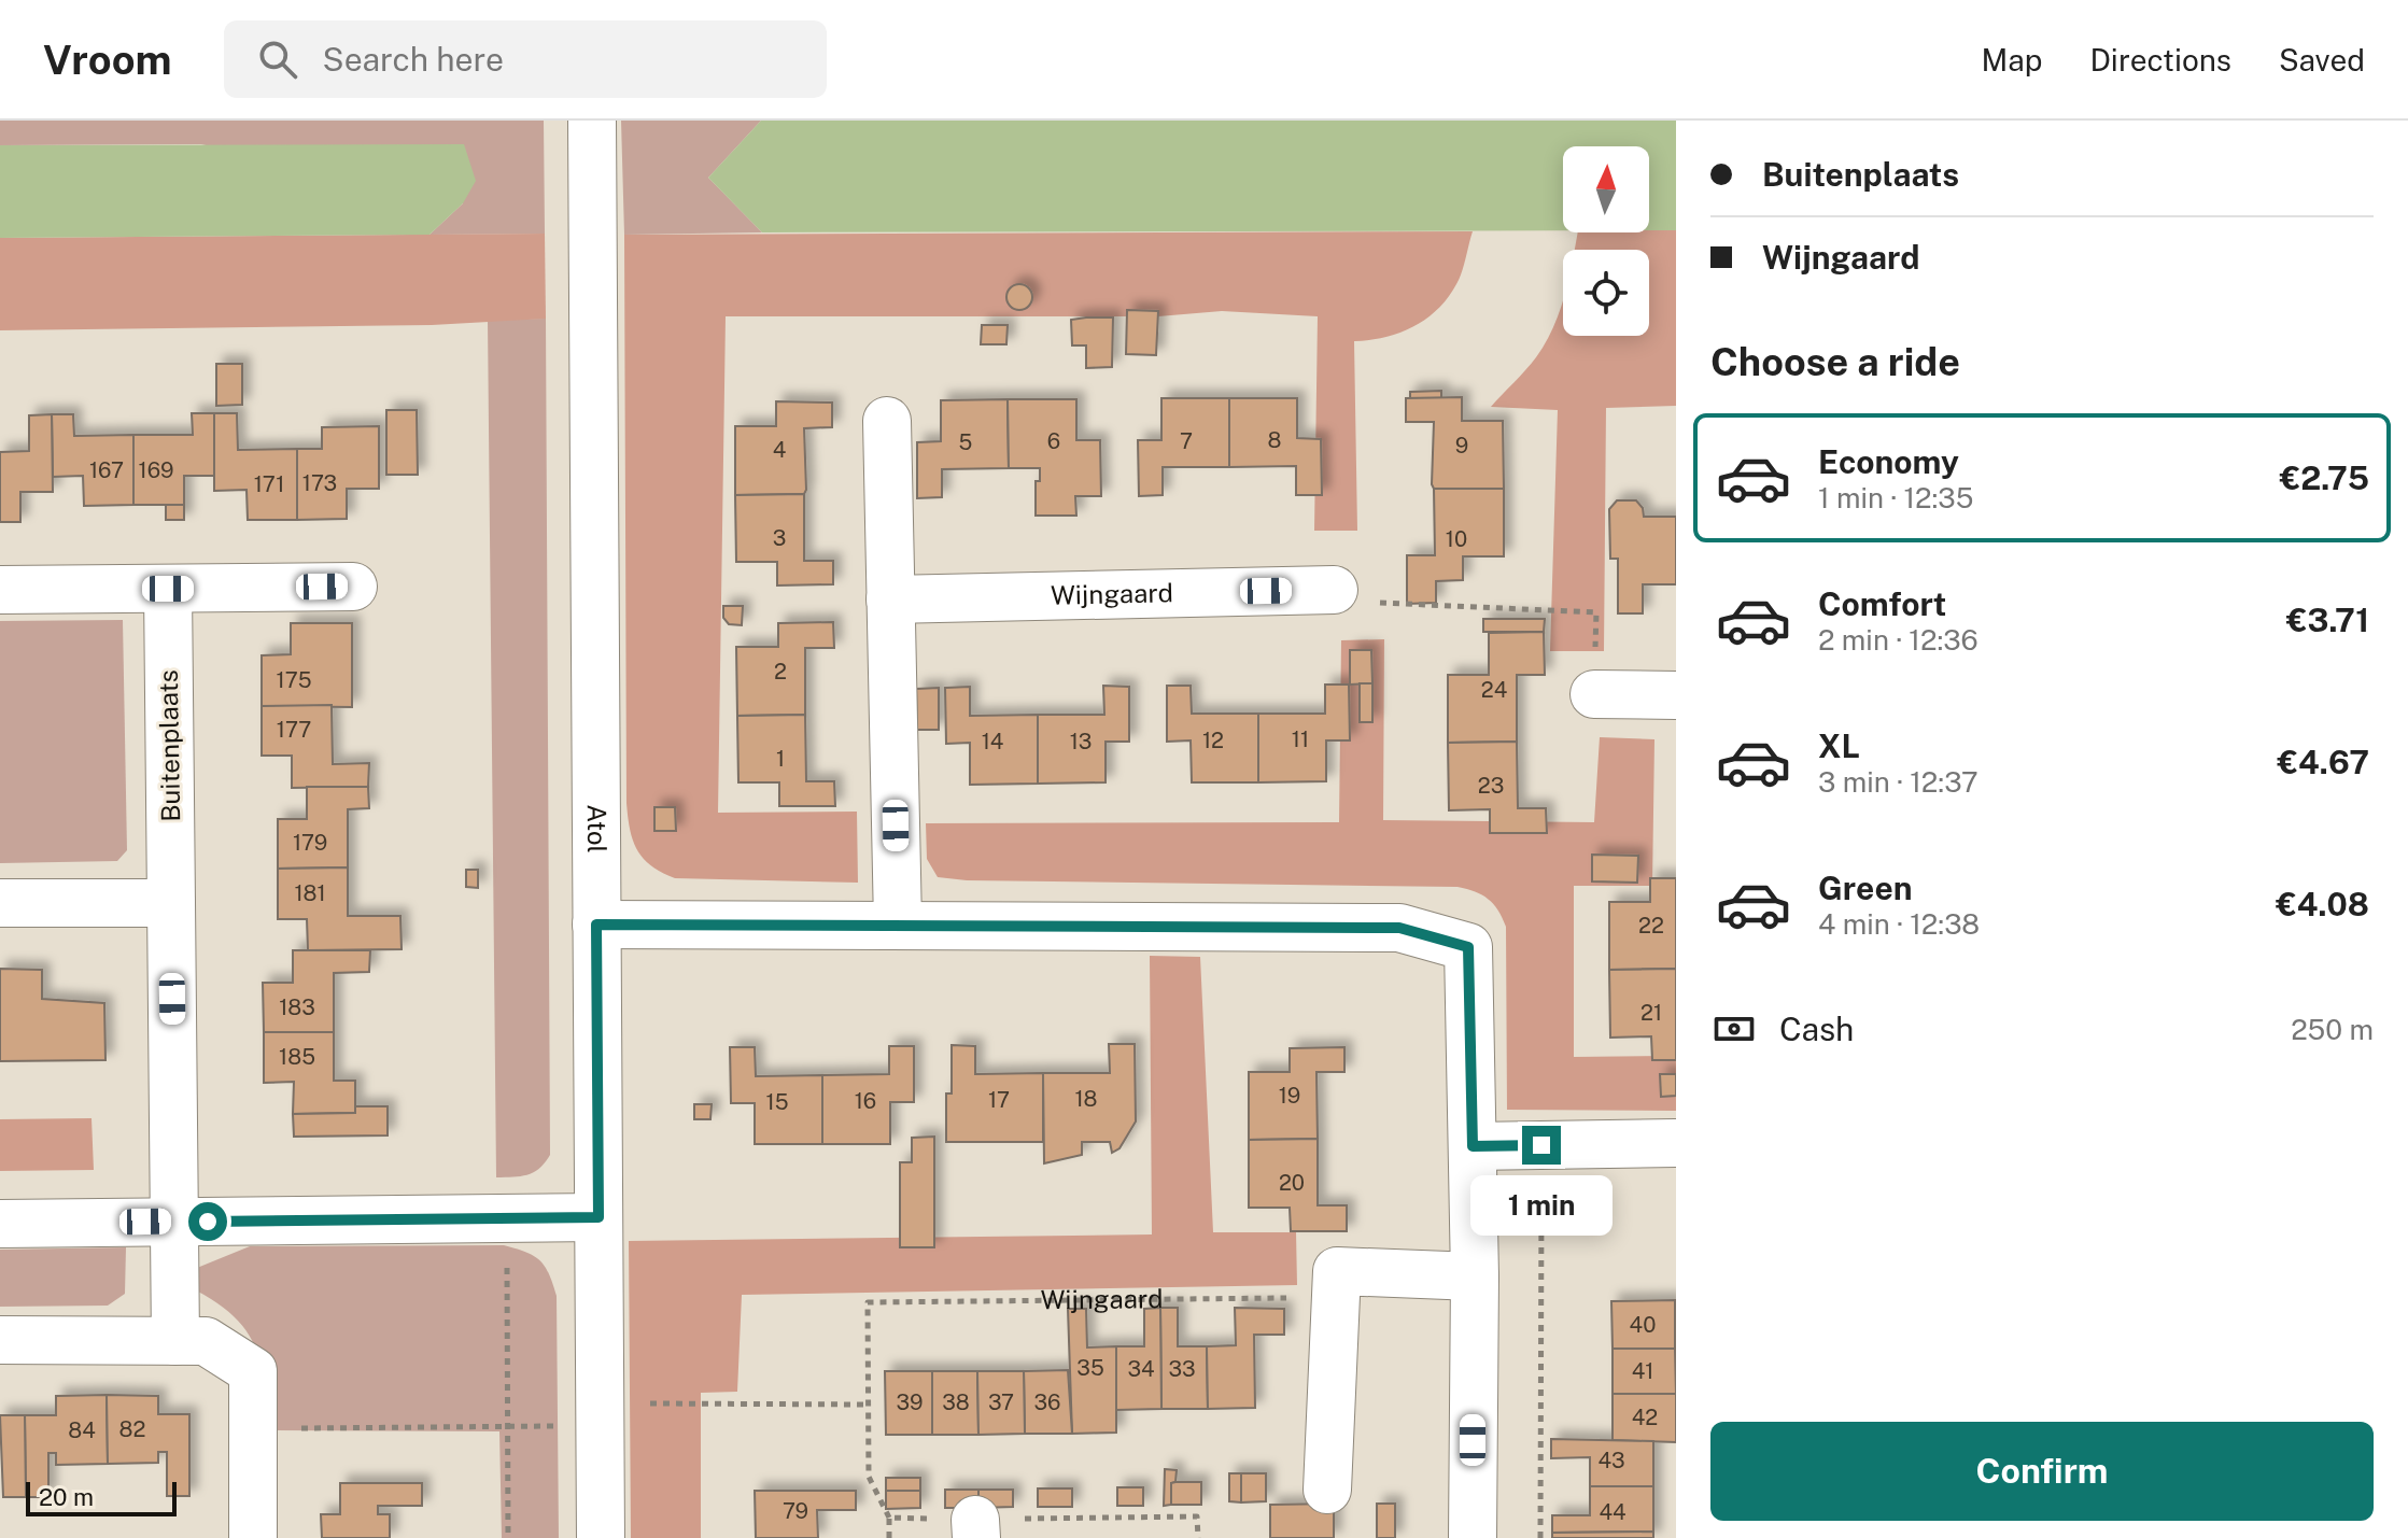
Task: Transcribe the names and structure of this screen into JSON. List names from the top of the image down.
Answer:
{
  "streets": {
    "street": ["Wijngaard", "Buitenplaats", "Atol"]
  },
  "house_numbers": [
    "8",
    "6",
    "7",
    "5",
    "9",
    "4",
    "167",
    "169",
    "173",
    "171",
    "3",
    "10",
    "2",
    "175",
    "24",
    "177",
    "11",
    "12",
    "14",
    "13",
    "1",
    "23",
    "179",
    "181",
    "22",
    "183",
    "21",
    "185",
    "19",
    "18",
    "17",
    "16",
    "15",
    "20",
    "40",
    "35",
    "34",
    "33",
    "41",
    "39",
    "38",
    "37",
    "36",
    "42",
    "82",
    "84",
    "43",
    "79",
    "44"
  ],
  "scale_bar": "20 m",
  "north": "top",
  "page": {
    "header": "Vroom",
    "search": "Search here",
    "nav": ["Map", "Directions", "Saved"],
    "banner": ["Buitenplaats", "Wijngaard"],
    "heading": "Choose a ride",
    "list": [
      {
        "name": "Economy",
        "note": "1 min · 12:35",
        "value": "€2.75"
      },
      {
        "name": "Comfort",
        "note": "2 min · 12:36",
        "value": "€3.71"
      },
      {
        "name": "XL",
        "note": "3 min · 12:37",
        "value": "€4.67"
      },
      {
        "name": "Green",
        "note": "4 min · 12:38",
        "value": "€4.08"
      }
    ],
    "pay": ["Cash", "250 m"],
    "bubble": "1 min",
    "buttons": "Confirm",
    "scale": "20 m"
  }
}
